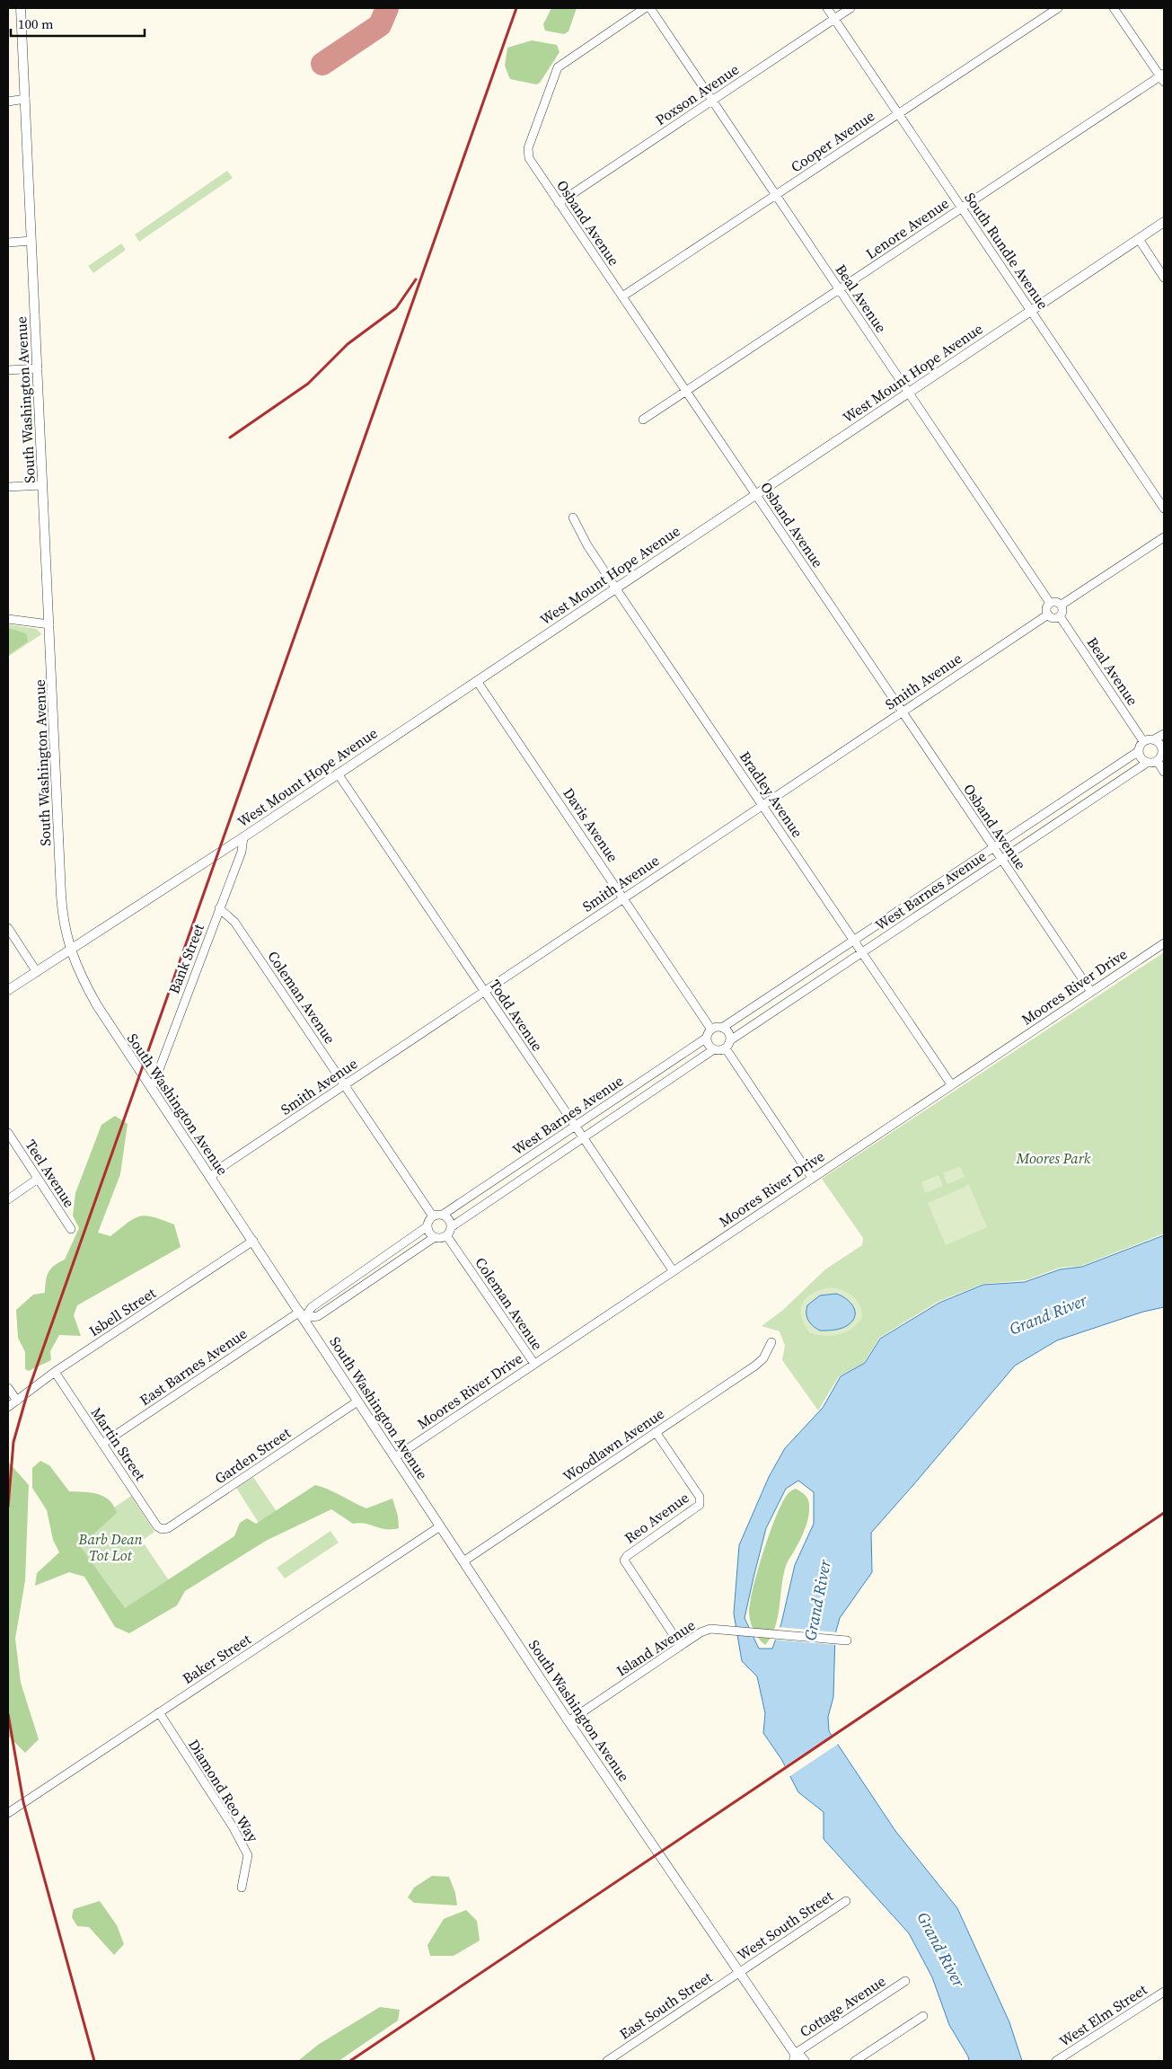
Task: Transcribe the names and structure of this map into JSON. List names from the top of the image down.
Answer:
{
  "streets": {
    "street": [
      "Poxson Avenue",
      "Cooper Avenue",
      "Osband Avenue",
      "Lenore Avenue",
      "South Rundle Avenue",
      "Beal Avenue",
      "West Mount Hope Avenue",
      "South Washington Avenue",
      "Smith Avenue",
      "Bradley Avenue",
      "Davis Avenue",
      "West Barnes Avenue",
      "Bank Street",
      "Moores River Drive",
      "Coleman Avenue",
      "Todd Avenue",
      "Teel Avenue",
      "Isbell Street",
      "East Barnes Avenue",
      "Martin Street",
      "Woodlawn Avenue",
      "Garden Street",
      "Reo Avenue",
      "Island Avenue",
      "Baker Street",
      "Diamond Reo Way",
      "West South Street",
      "East South Street",
      "Cottage Avenue",
      "West Elm Street"
    ]
  },
  "crossings": [
    ["Poxson Avenue", "Osband Avenue"],
    ["Poxson Avenue", "South Rundle Avenue"],
    ["Poxson Avenue", "Beal Avenue"],
    ["Cooper Avenue", "Osband Avenue"],
    ["Cooper Avenue", "South Rundle Avenue"],
    ["Cooper Avenue", "Beal Avenue"],
    ["Osband Avenue", "Lenore Avenue"],
    ["Osband Avenue", "West Mount Hope Avenue"],
    ["Osband Avenue", "Smith Avenue"],
    ["Osband Avenue", "West Barnes Avenue"],
    ["Osband Avenue", "Moores River Drive"],
    ["Lenore Avenue", "South Rundle Avenue"],
    ["Lenore Avenue", "Beal Avenue"],
    ["South Rundle Avenue", "West Mount Hope Avenue"],
    ["Beal Avenue", "West Mount Hope Avenue"],
    ["Beal Avenue", "Smith Avenue"],
    ["Beal Avenue", "West Barnes Avenue"],
    ["West Mount Hope Avenue", "South Washington Avenue"],
    ["West Mount Hope Avenue", "Bradley Avenue"],
    ["West Mount Hope Avenue", "Davis Avenue"],
    ["West Mount Hope Avenue", "Bank Street"],
    ["West Mount Hope Avenue", "Todd Avenue"],
    ["South Washington Avenue", "Smith Avenue"],
    ["South Washington Avenue", "Bank Street"],
    ["South Washington Avenue", "Moores River Drive"],
    ["South Washington Avenue", "Isbell Street"],
    ["South Washington Avenue", "East Barnes Avenue"],
    ["South Washington Avenue", "Woodlawn Avenue"],
    ["South Washington Avenue", "Garden Street"],
    ["South Washington Avenue", "Island Avenue"],
    ["South Washington Avenue", "Baker Street"],
    ["South Washington Avenue", "West South Street"],
    ["South Washington Avenue", "East South Street"],
    ["South Washington Avenue", "Cottage Avenue"],
    ["Smith Avenue", "Bradley Avenue"],
    ["Smith Avenue", "Davis Avenue"],
    ["Smith Avenue", "Coleman Avenue"],
    ["Smith Avenue", "Todd Avenue"],
    ["Bradley Avenue", "West Barnes Avenue"],
    ["Bradley Avenue", "Moores River Drive"],
    ["Davis Avenue", "West Barnes Avenue"],
    ["West Barnes Avenue", "Coleman Avenue"],
    ["West Barnes Avenue", "Todd Avenue"],
    ["Bank Street", "Coleman Avenue"],
    ["Moores River Drive", "Coleman Avenue"],
    ["Moores River Drive", "Todd Avenue"],
    ["Isbell Street", "Martin Street"],
    ["East Barnes Avenue", "Martin Street"],
    ["Martin Street", "Garden Street"],
    ["Woodlawn Avenue", "Reo Avenue"],
    ["Reo Avenue", "Island Avenue"],
    ["Baker Street", "Diamond Reo Way"],
    ["West South Street", "East South Street"]
  ],
  "water": ["Grand River"],
  "parks": ["Moores Park", "Barb Dean Tot Lot"],
  "scale_bar": "100 m"
}
